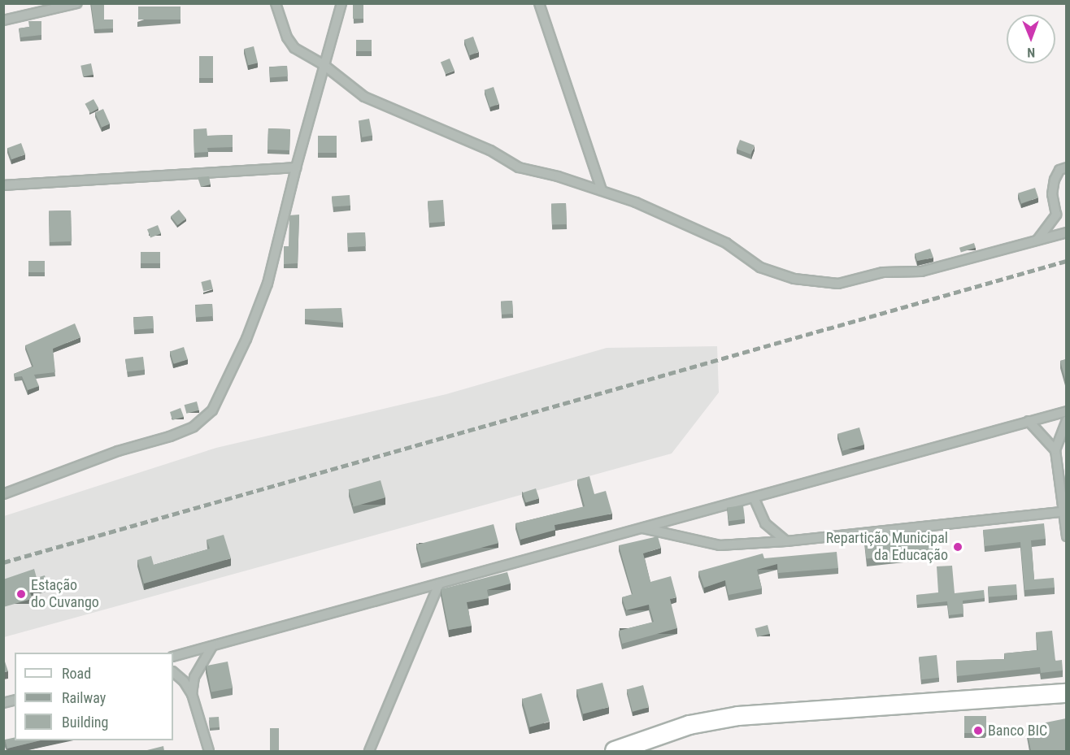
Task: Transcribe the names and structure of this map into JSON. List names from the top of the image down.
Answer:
{
  "places": ["Repartição Municipal da Educação", "Estação do Cuvango", "Banco BIC"],
  "legend": ["Road", "Railway", "Building"],
  "north": "bottom"
}
